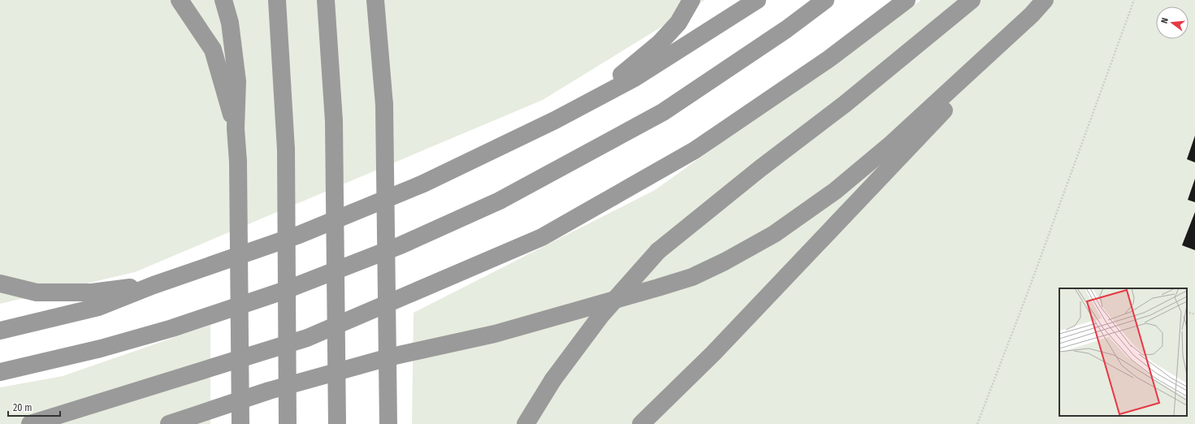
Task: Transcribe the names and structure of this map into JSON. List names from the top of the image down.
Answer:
{
  "scale_bar": "20 m",
  "north": "left"
}
